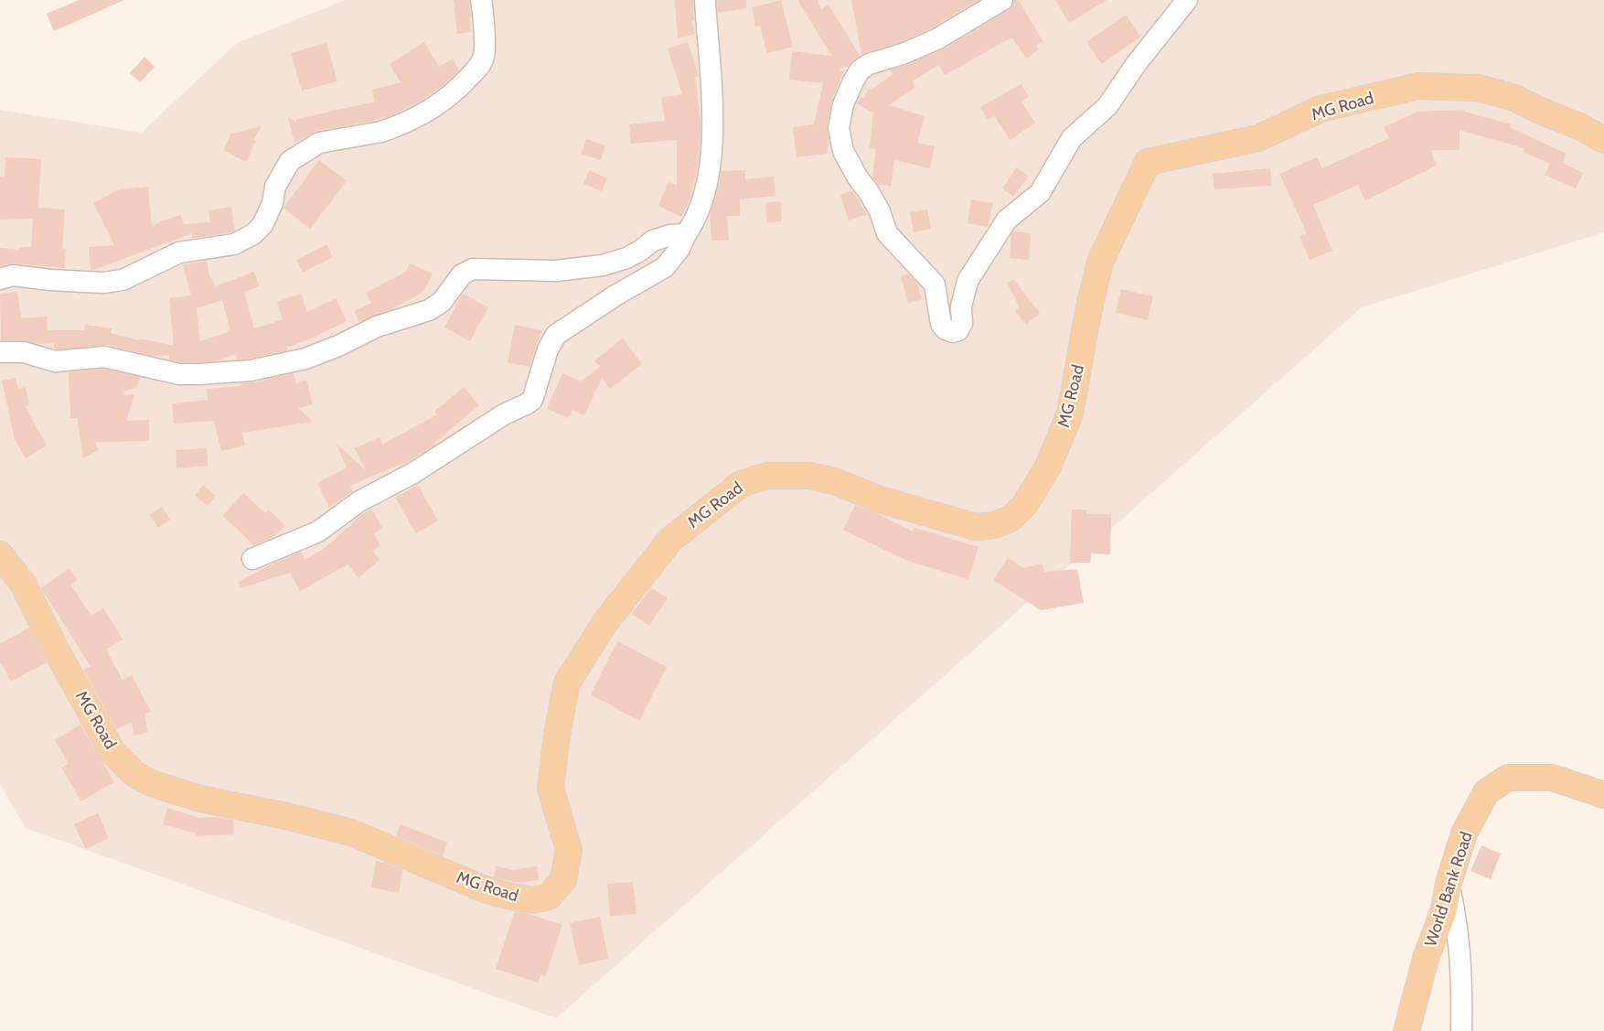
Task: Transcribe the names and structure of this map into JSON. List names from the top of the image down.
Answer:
{
  "streets": {
    "main road": ["MG Road", "World Bank Road"]
  }
}
